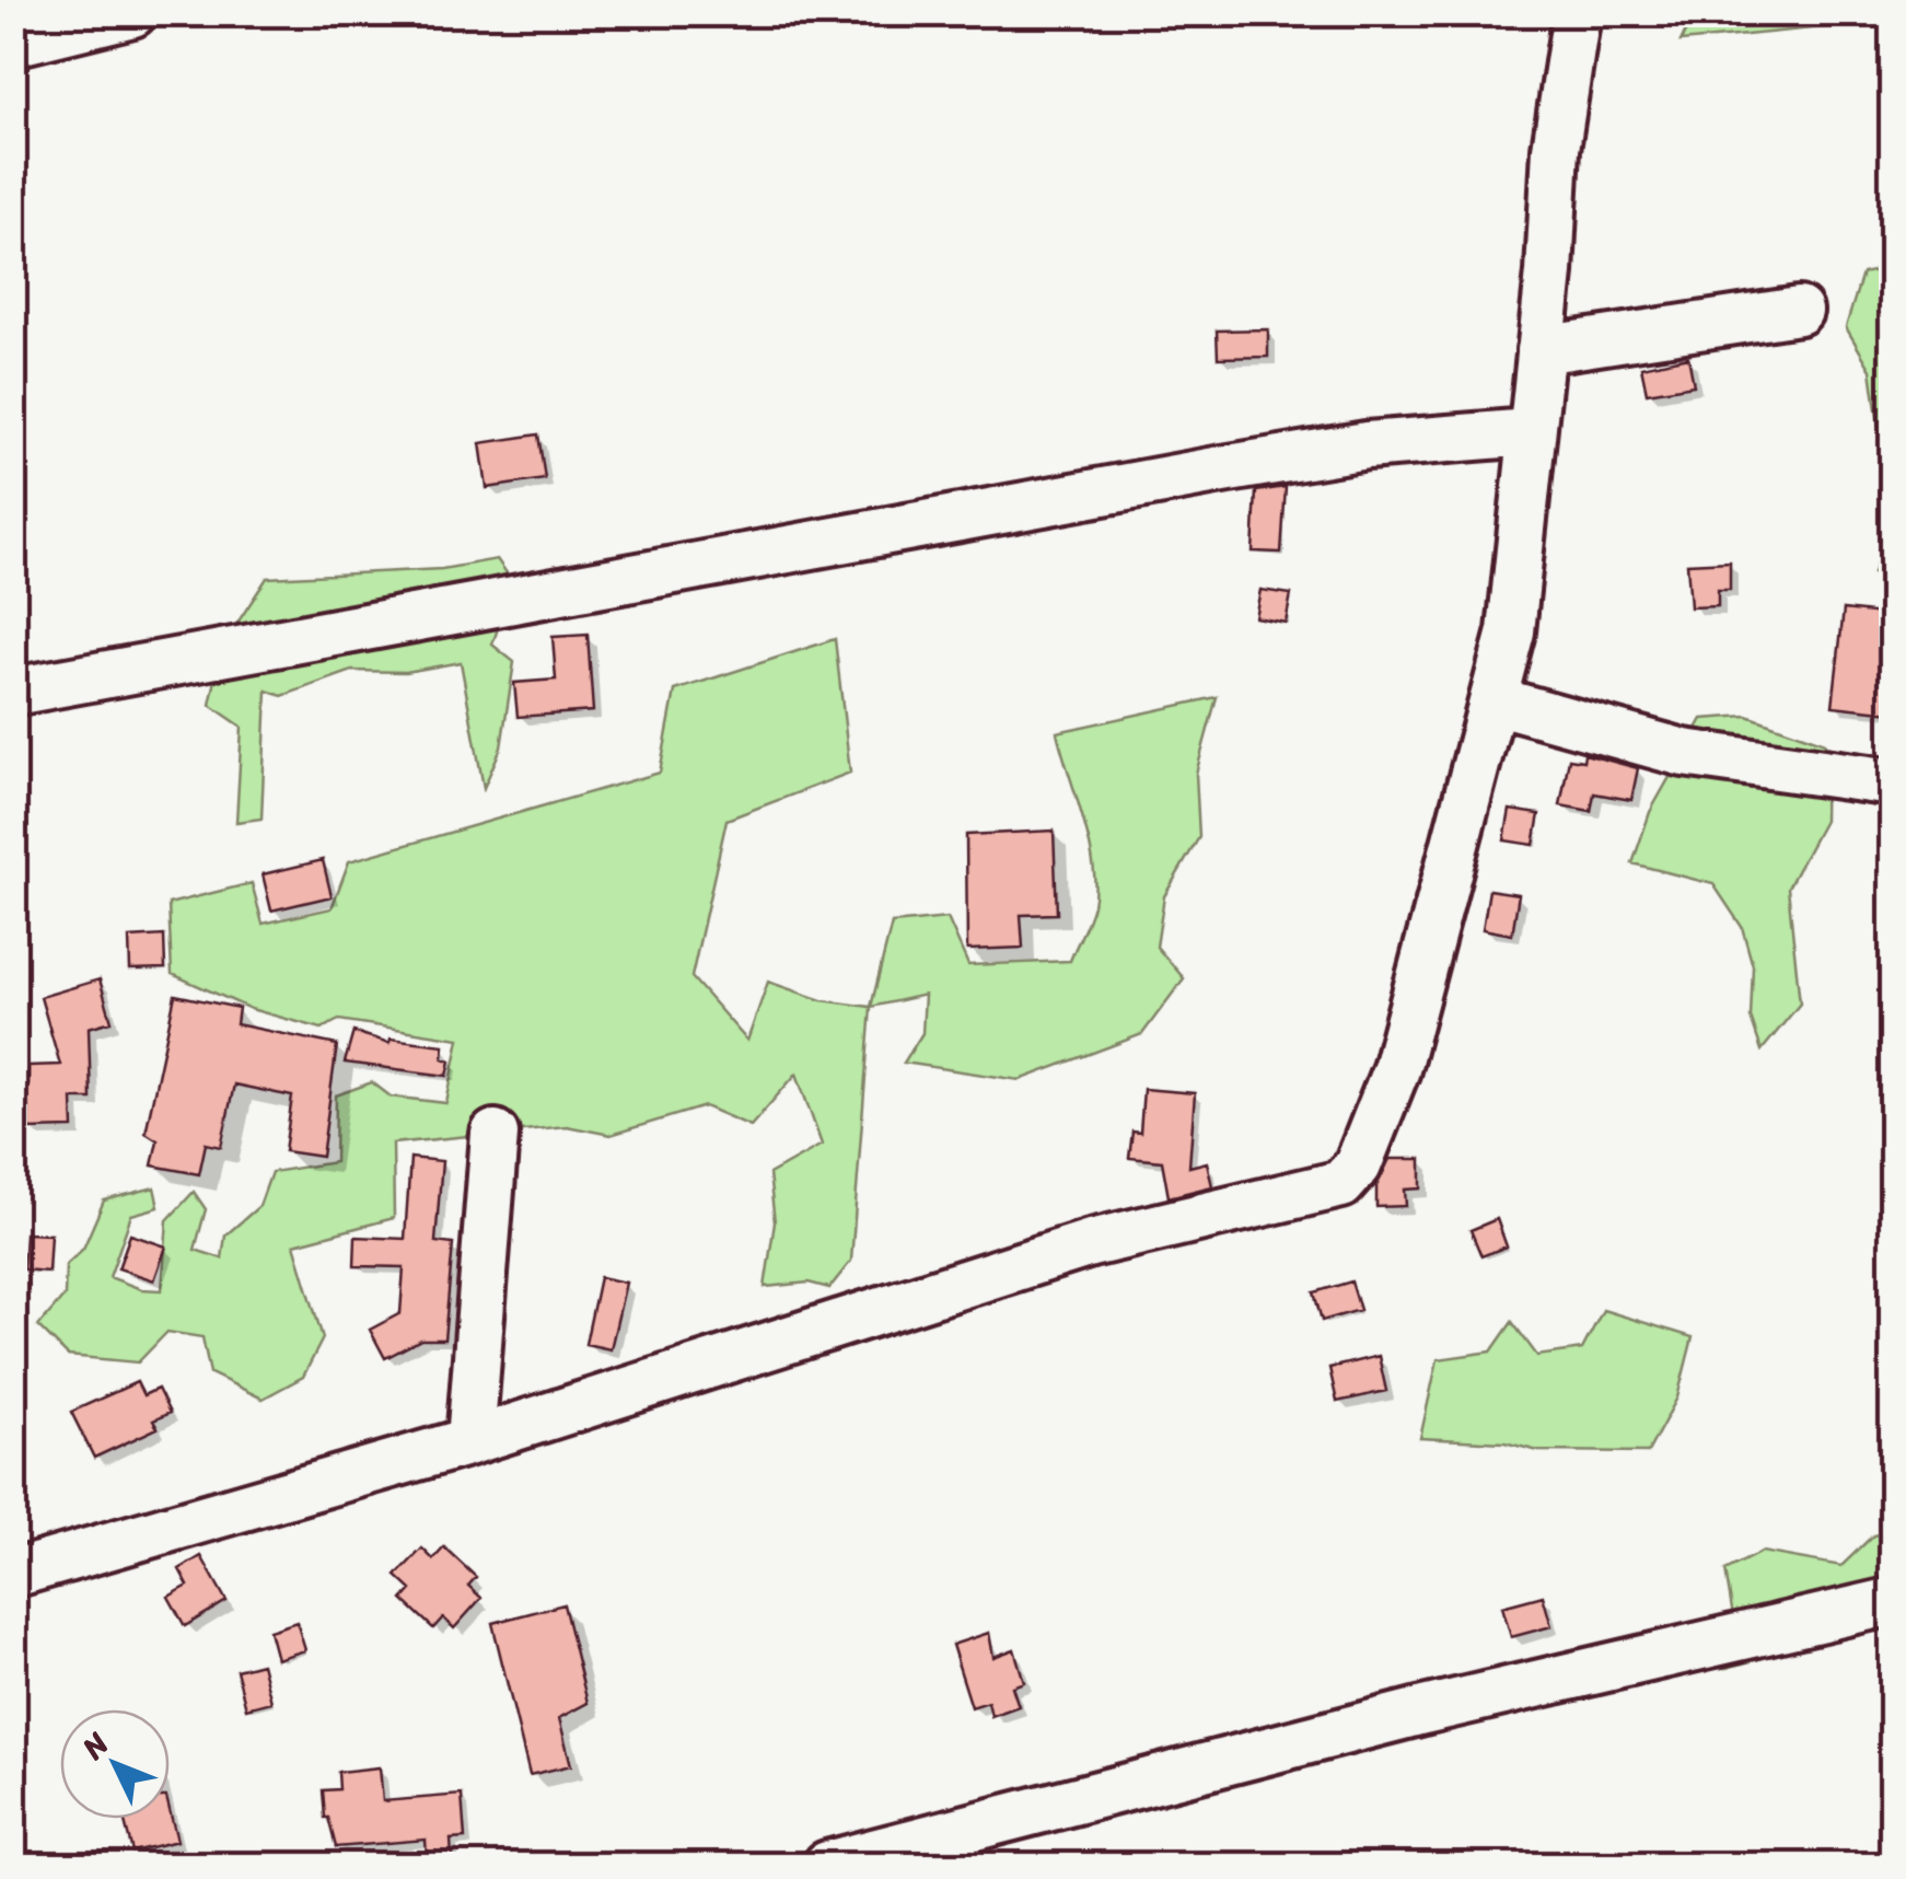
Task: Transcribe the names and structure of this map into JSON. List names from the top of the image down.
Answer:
{
  "north": "top left"
}
